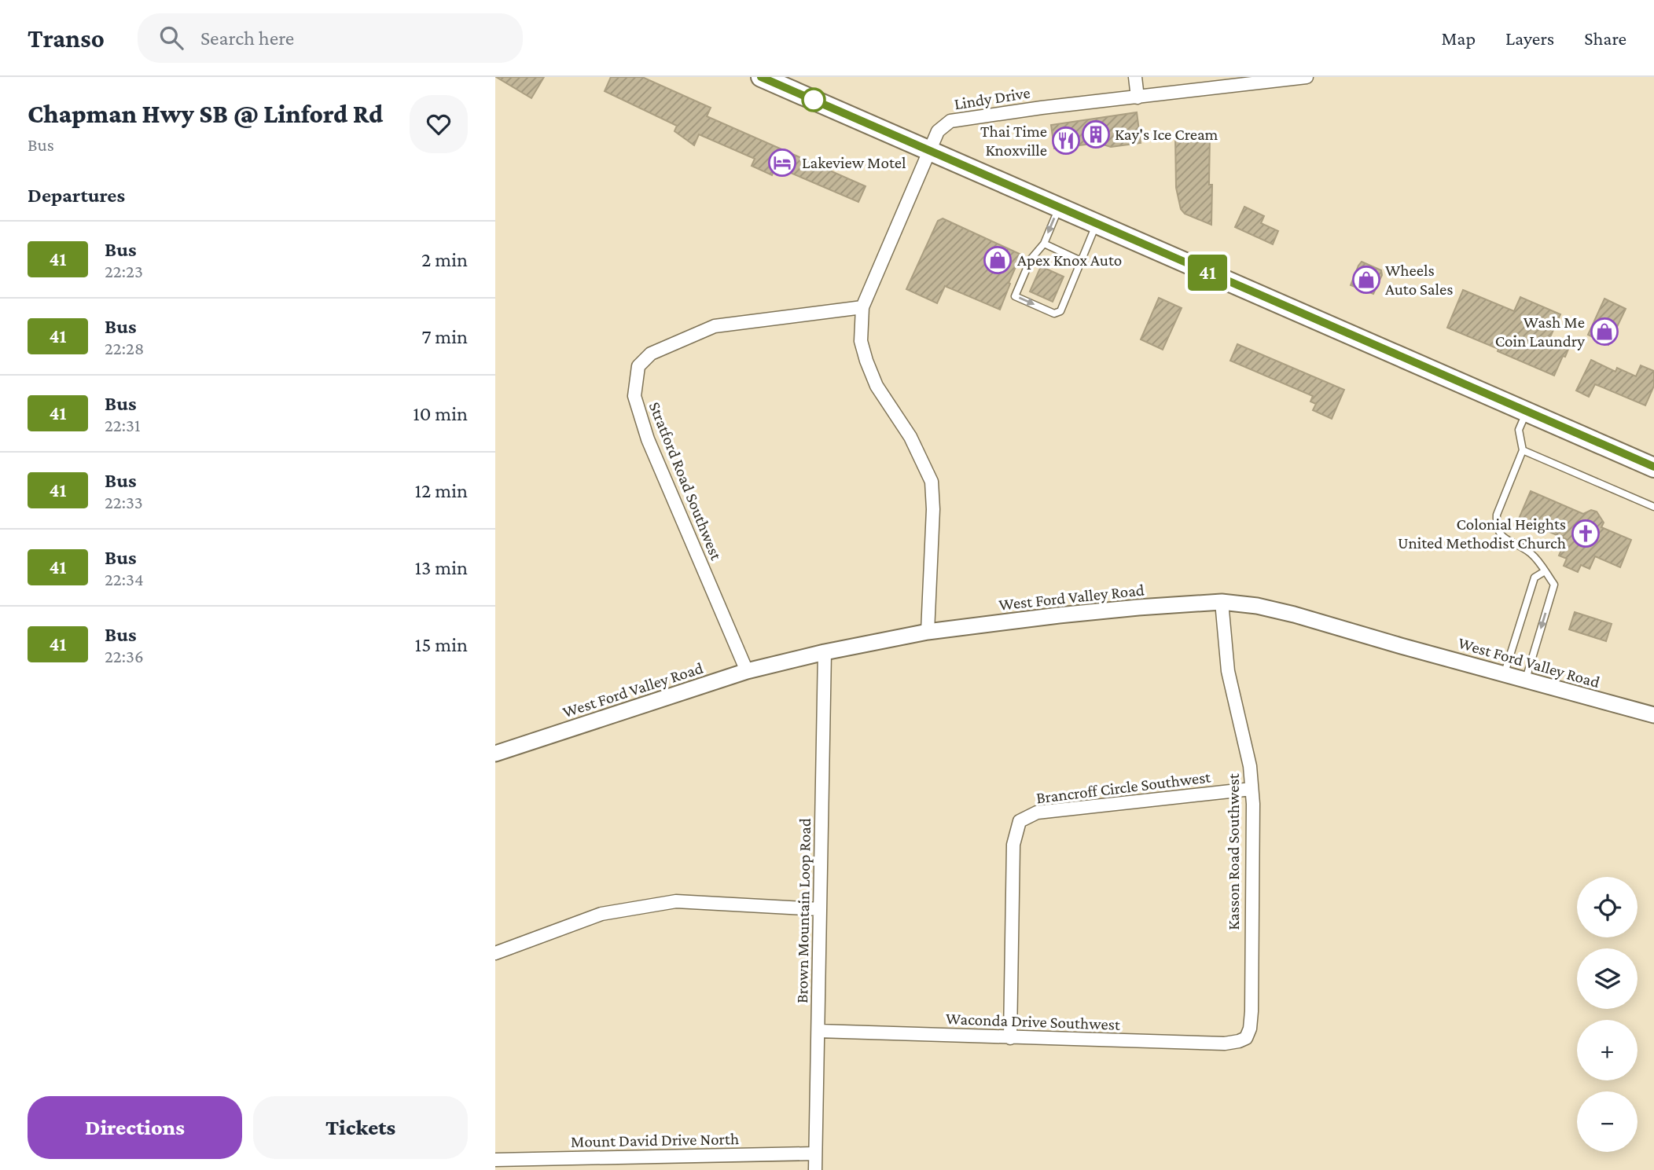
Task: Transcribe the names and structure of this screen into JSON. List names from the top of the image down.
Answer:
{
  "streets": {
    "street": [
      "Lindy Drive",
      "Stratford Road Southwest",
      "West Ford Valley Road",
      "Brancroff Circle Southwest",
      "Kasson Road Southwest",
      "Brown Mountain Loop Road",
      "Waconda Drive Southwest",
      "Mount David Drive North"
    ]
  },
  "crossings": [
    ["Lindy Drive", "Stratford Road Southwest"],
    ["Stratford Road Southwest", "West Ford Valley Road"],
    ["West Ford Valley Road", "Kasson Road Southwest"],
    ["West Ford Valley Road", "Brown Mountain Loop Road"],
    ["Brancroff Circle Southwest", "Kasson Road Southwest"],
    ["Brancroff Circle Southwest", "Waconda Drive Southwest"],
    ["Kasson Road Southwest", "Waconda Drive Southwest"],
    ["Brown Mountain Loop Road", "Waconda Drive Southwest"],
    ["Brown Mountain Loop Road", "Mount David Drive North"]
  ],
  "places": {
    "building": ["Kay's Ice Cream"],
    "restaurant": ["Thai Time Knoxville"],
    "hotel": ["Lakeview Motel"],
    "shop": ["Apex Knox Auto", "Wheels Auto Sales", "Wash Me Coin Laundry"],
    "church": ["Colonial Heights United Methodist Church"]
  },
  "lines": ["bus line 41"],
  "page": {
    "header": "Transo",
    "search": "Search here",
    "nav": ["Map", "Layers", "Share"],
    "heading": [
      ["Chapman Hwy SB @ Linford Rd", "Bus"],
      "Departures"
    ],
    "on_map": "41",
    "list": [
      {
        "mark": "41",
        "name": "Bus",
        "note": "22:23",
        "value": "2 min"
      },
      {
        "mark": "41",
        "name": "Bus",
        "note": "22:28",
        "value": "7 min"
      },
      {
        "mark": "41",
        "name": "Bus",
        "note": "22:31",
        "value": "10 min"
      },
      {
        "mark": "41",
        "name": "Bus",
        "note": "22:33",
        "value": "12 min"
      },
      {
        "mark": "41",
        "name": "Bus",
        "note": "22:34",
        "value": "13 min"
      },
      {
        "mark": "41",
        "name": "Bus",
        "note": "22:36",
        "value": "15 min"
      }
    ],
    "map_buttons": ["+", "−"],
    "buttons": ["Directions", "Tickets"]
  }
}
